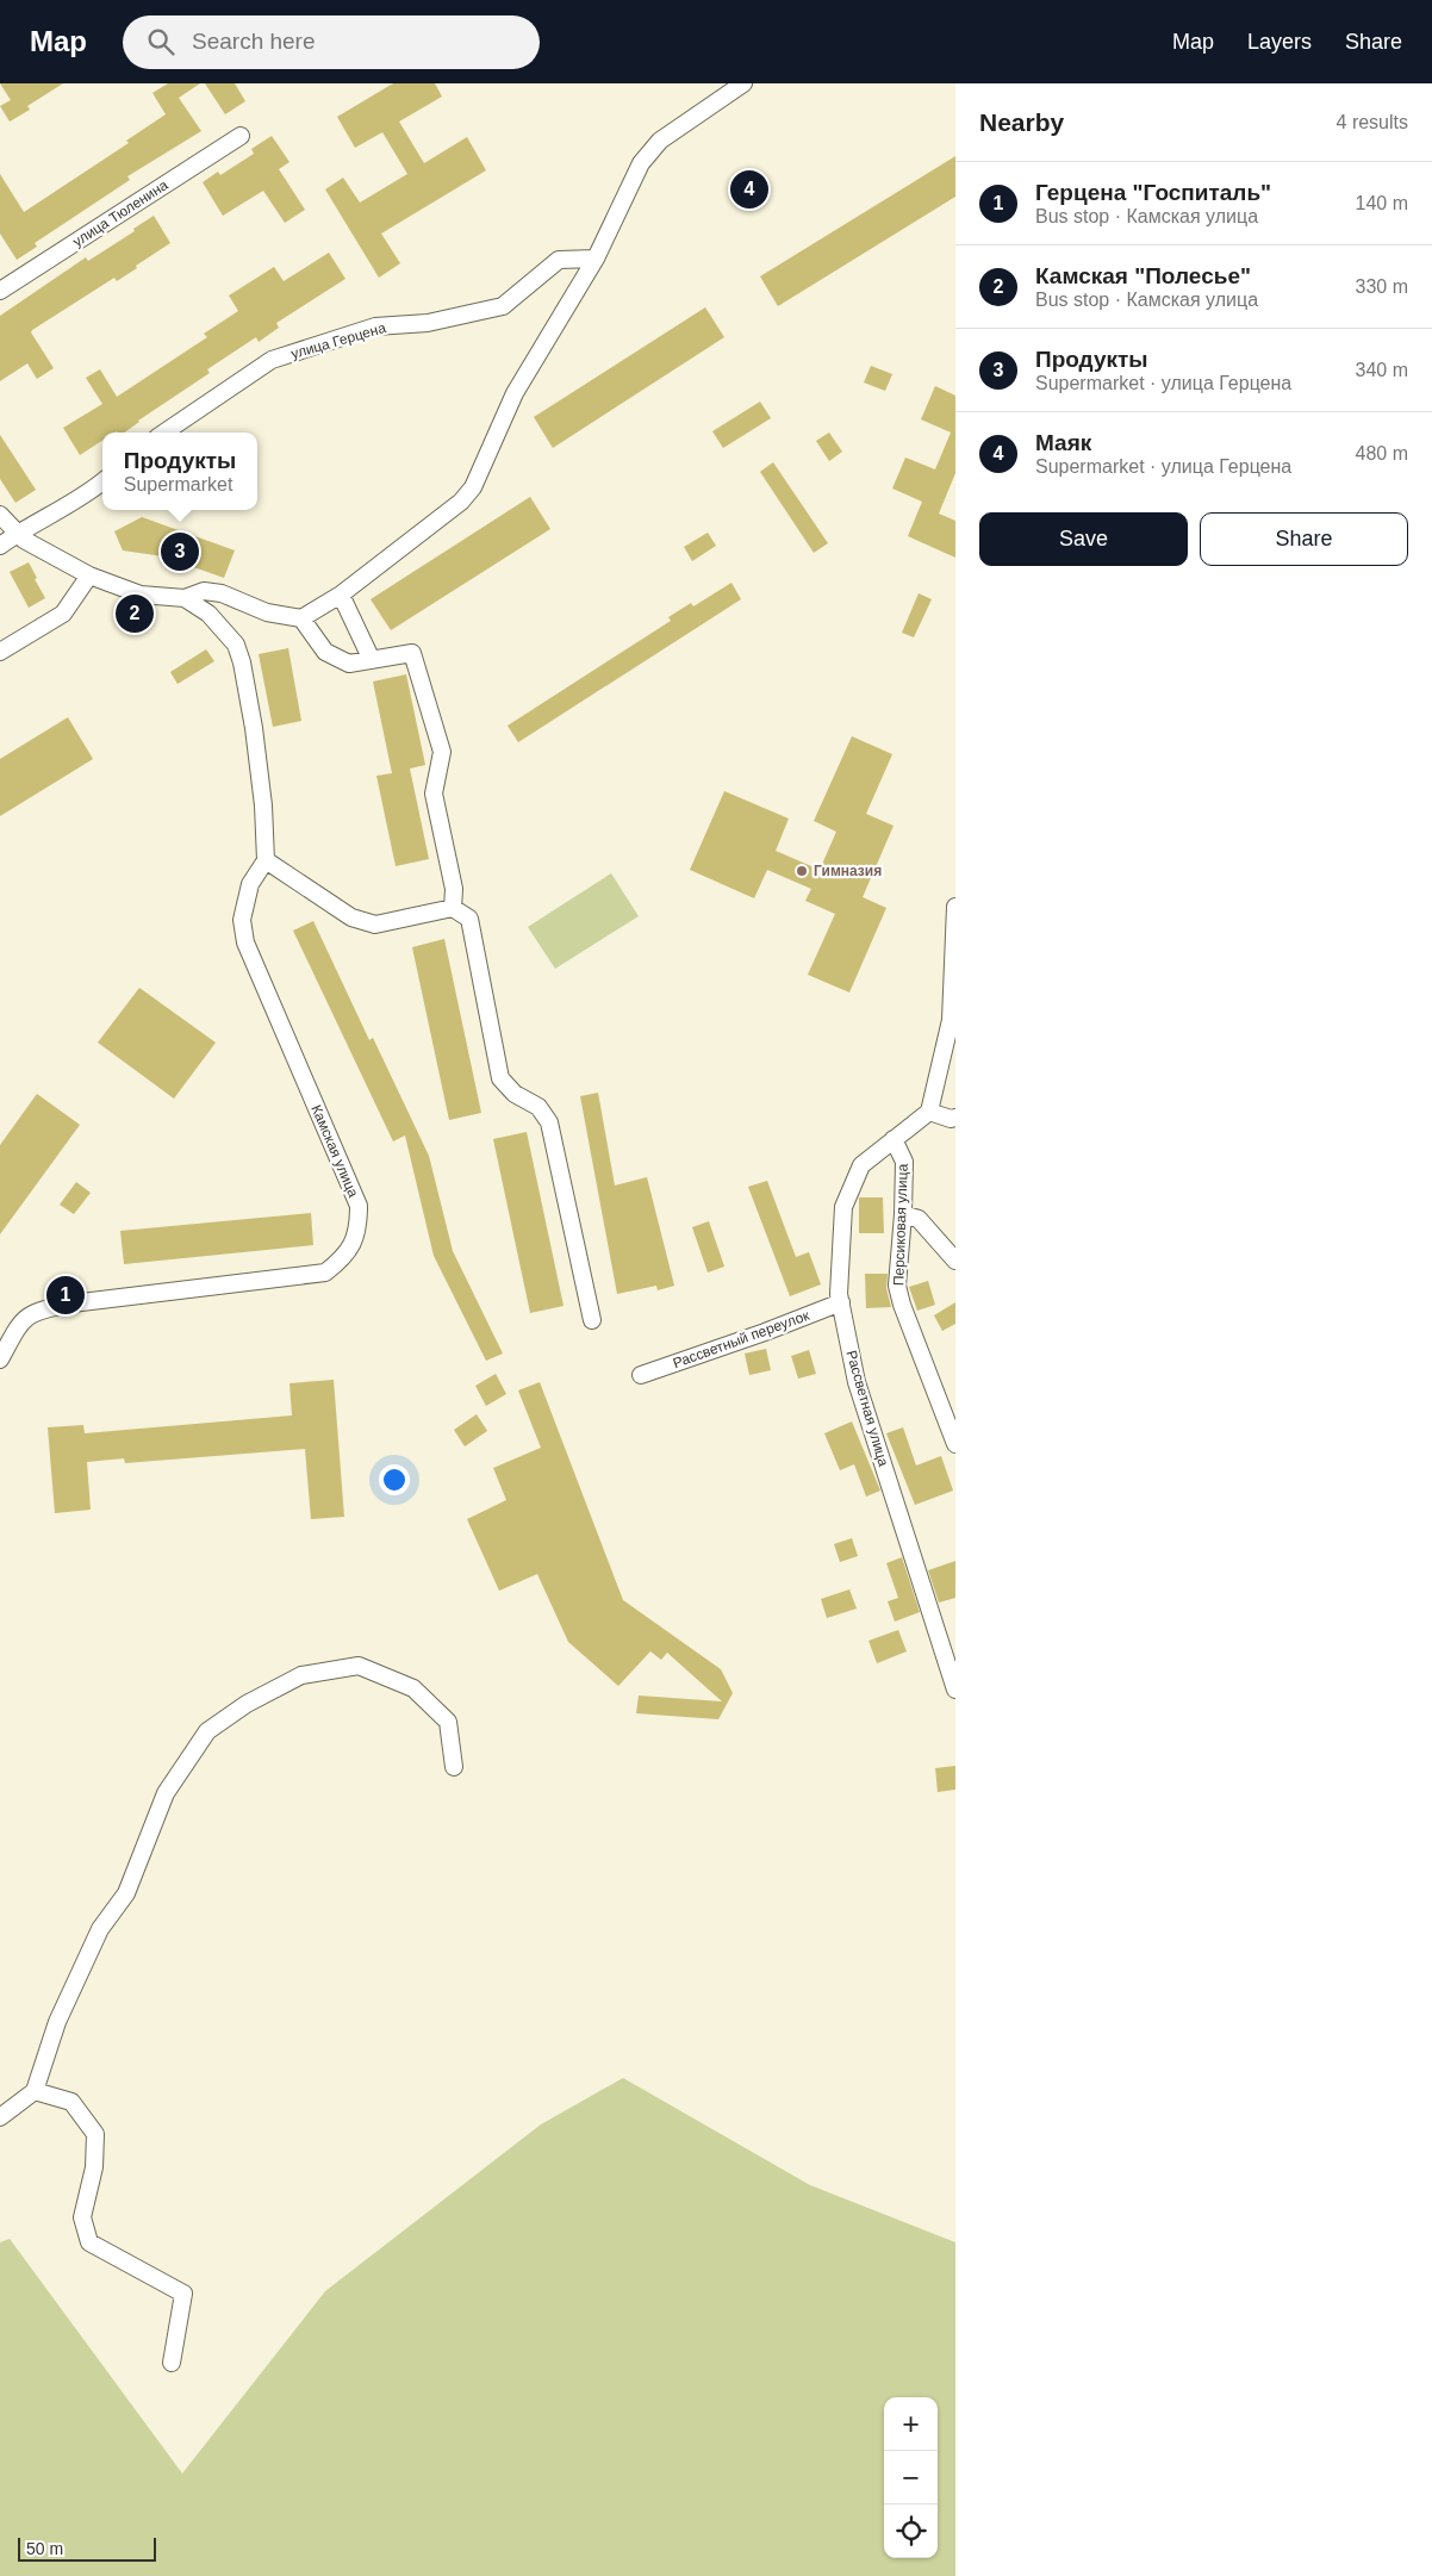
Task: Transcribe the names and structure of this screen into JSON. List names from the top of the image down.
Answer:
{
  "streets": {
    "street": [
      "улица Тюленина",
      "улица Герцена",
      "Камская улица",
      "Персиковая улица",
      "Рассветный переулок",
      "Рассветная улица"
    ]
  },
  "crossings": [
    ["Персиковая улица", "Рассветная улица"],
    ["Рассветный переулок", "Рассветная улица"]
  ],
  "places": ["Гимназия"],
  "scale_bar": "50 m",
  "page": {
    "header": "Map",
    "search": "Search here",
    "nav": ["Map", "Layers", "Share"],
    "heading": ["Nearby", "4 results"],
    "list": [
      {
        "mark": "1",
        "name": "Герцена \"Госпиталь\"",
        "note": "Bus stop · Камская улица",
        "value": "140 m"
      },
      {
        "mark": "2",
        "name": "Камская \"Полесье\"",
        "note": "Bus stop · Камская улица",
        "value": "330 m"
      },
      {
        "mark": "3",
        "name": "Продукты",
        "note": "Supermarket · улица Герцена",
        "value": "340 m"
      },
      {
        "mark": "4",
        "name": "Маяк",
        "note": "Supermarket · улица Герцена",
        "value": "480 m"
      }
    ],
    "pins": [
      "4",
      "3",
      "2",
      "1"
    ],
    "popup": ["Продукты", "Supermarket"],
    "buttons": ["Save", "Share"],
    "map_buttons": ["+", "−"],
    "scale": "50 m"
  }
}
